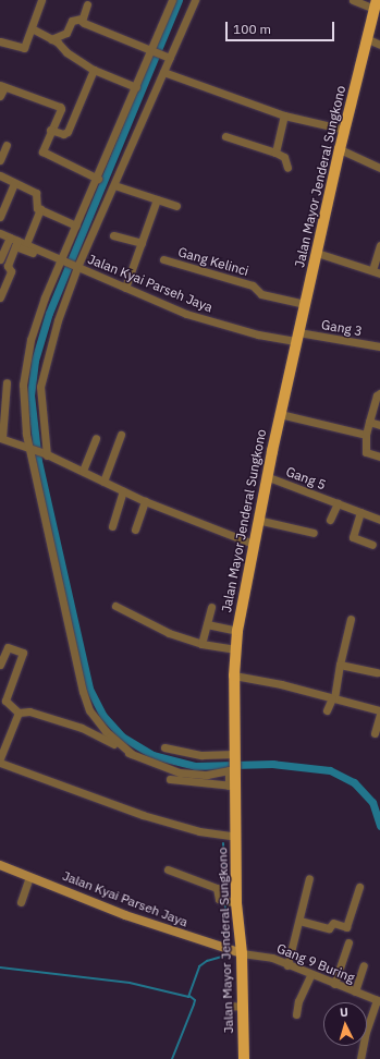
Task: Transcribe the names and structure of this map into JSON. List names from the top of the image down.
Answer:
{
  "streets": {
    "main road": ["Jalan Mayor Jenderal Sungkono", "Jalan Kyai Parseh Jaya"],
    "street": [
      "Gang Kelinci",
      "Gang 3",
      "Gang 5",
      "Gang 9 Buring"
    ]
  },
  "crossings": [
    ["Jalan Mayor Jenderal Sungkono", "Gang Kelinci"],
    ["Jalan Mayor Jenderal Sungkono", "Jalan Kyai Parseh Jaya"],
    ["Jalan Mayor Jenderal Sungkono", "Gang 3"],
    ["Jalan Mayor Jenderal Sungkono", "Gang 5"],
    ["Jalan Mayor Jenderal Sungkono", "Gang 9 Buring"],
    ["Jalan Kyai Parseh Jaya", "Gang 3"],
    ["Jalan Kyai Parseh Jaya", "Gang 9 Buring"]
  ],
  "scale_bar": "100 m",
  "north": "top"
}
